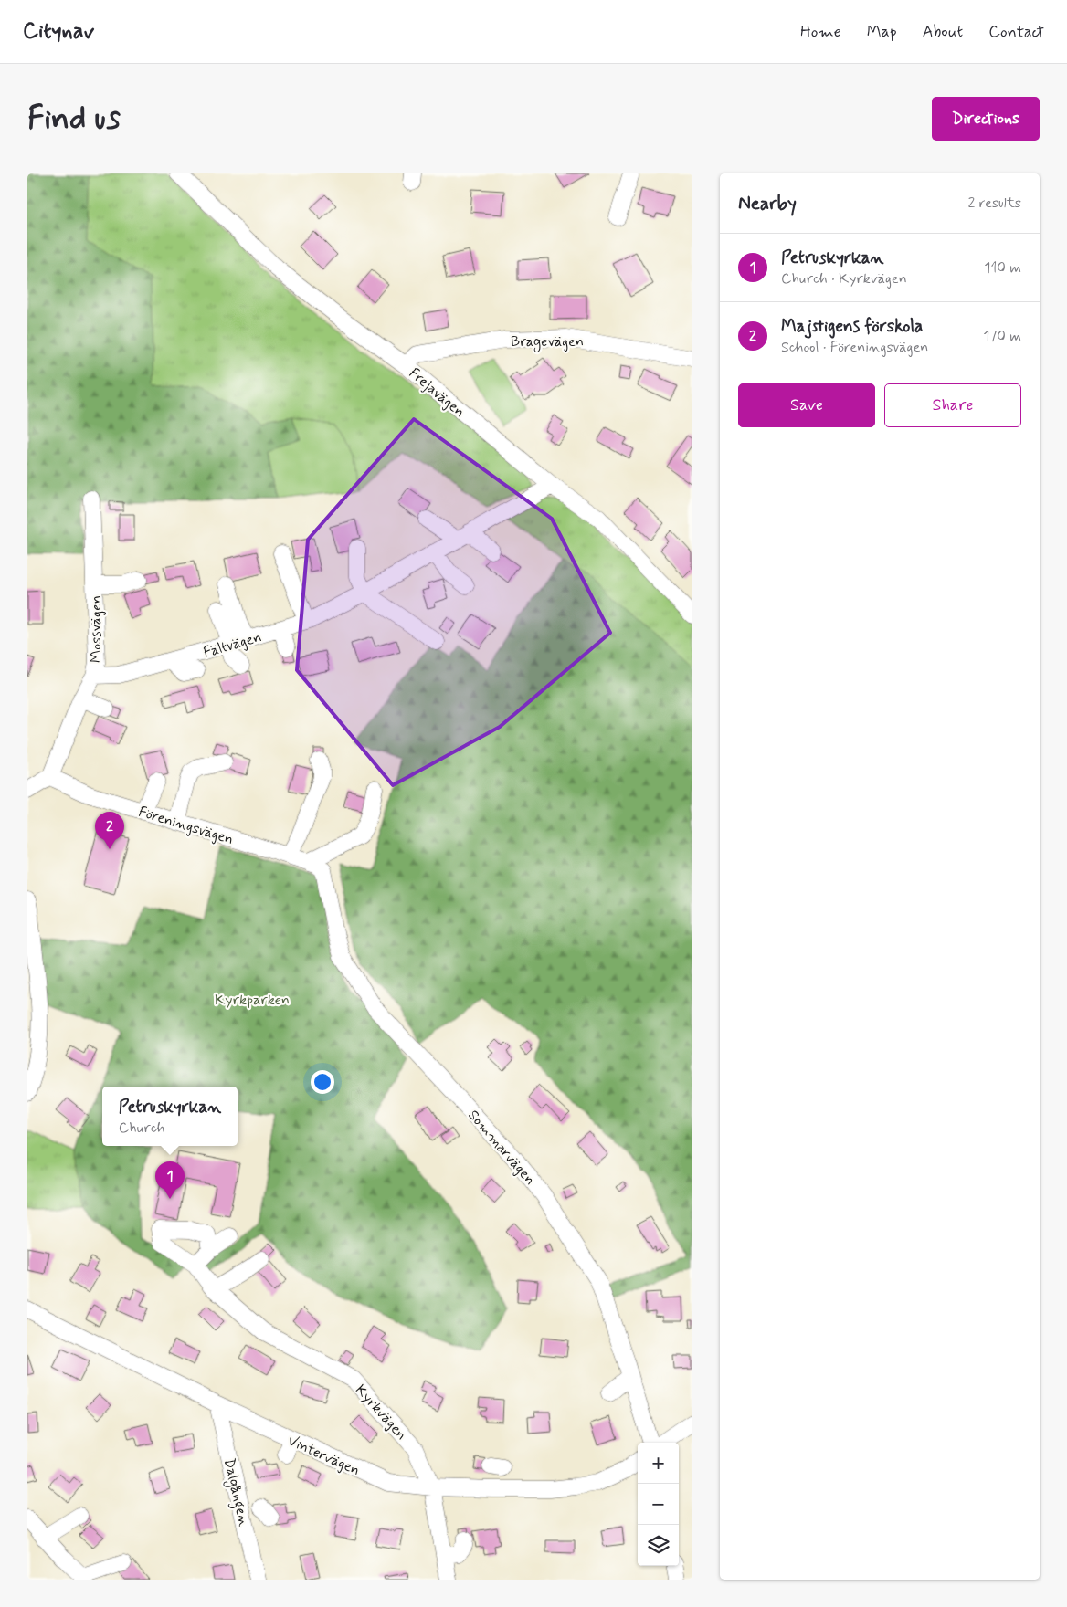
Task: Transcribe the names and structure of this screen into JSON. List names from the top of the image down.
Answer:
{
  "streets": {
    "street": [
      "Bragevägen",
      "Frejavägen",
      "Mossvägen",
      "Fältvägen",
      "Föreningsvägen",
      "Sommarvägen",
      "Kyrkvägen",
      "Vintervägen",
      "Dalgången"
    ]
  },
  "crossings": [
    ["Bragevägen", "Frejavägen"],
    ["Frejavägen", "Fältvägen"],
    ["Mossvägen", "Fältvägen"],
    ["Mossvägen", "Föreningsvägen"],
    ["Föreningsvägen", "Sommarvägen"],
    ["Kyrkvägen", "Vintervägen"],
    ["Vintervägen", "Dalgången"]
  ],
  "parks": ["Kyrkparken"],
  "page": {
    "header": "Citynav",
    "nav": [
      "Home",
      "Map",
      "About",
      "Contact"
    ],
    "buttons": [
      "Directions",
      ["Save", "Share"]
    ],
    "title": "Find us",
    "heading": ["Nearby", "2 results"],
    "list": [
      {
        "mark": "1",
        "name": "Petruskyrkan",
        "note": "Church · Kyrkvägen",
        "value": "110 m"
      },
      {
        "mark": "2",
        "name": "Majstigens förskola",
        "note": "School · Föreningsvägen",
        "value": "170 m"
      }
    ],
    "pins": ["2", "1"],
    "popup": ["Petruskyrkan", "Church"],
    "map_buttons": ["+", "−"]
  }
}
